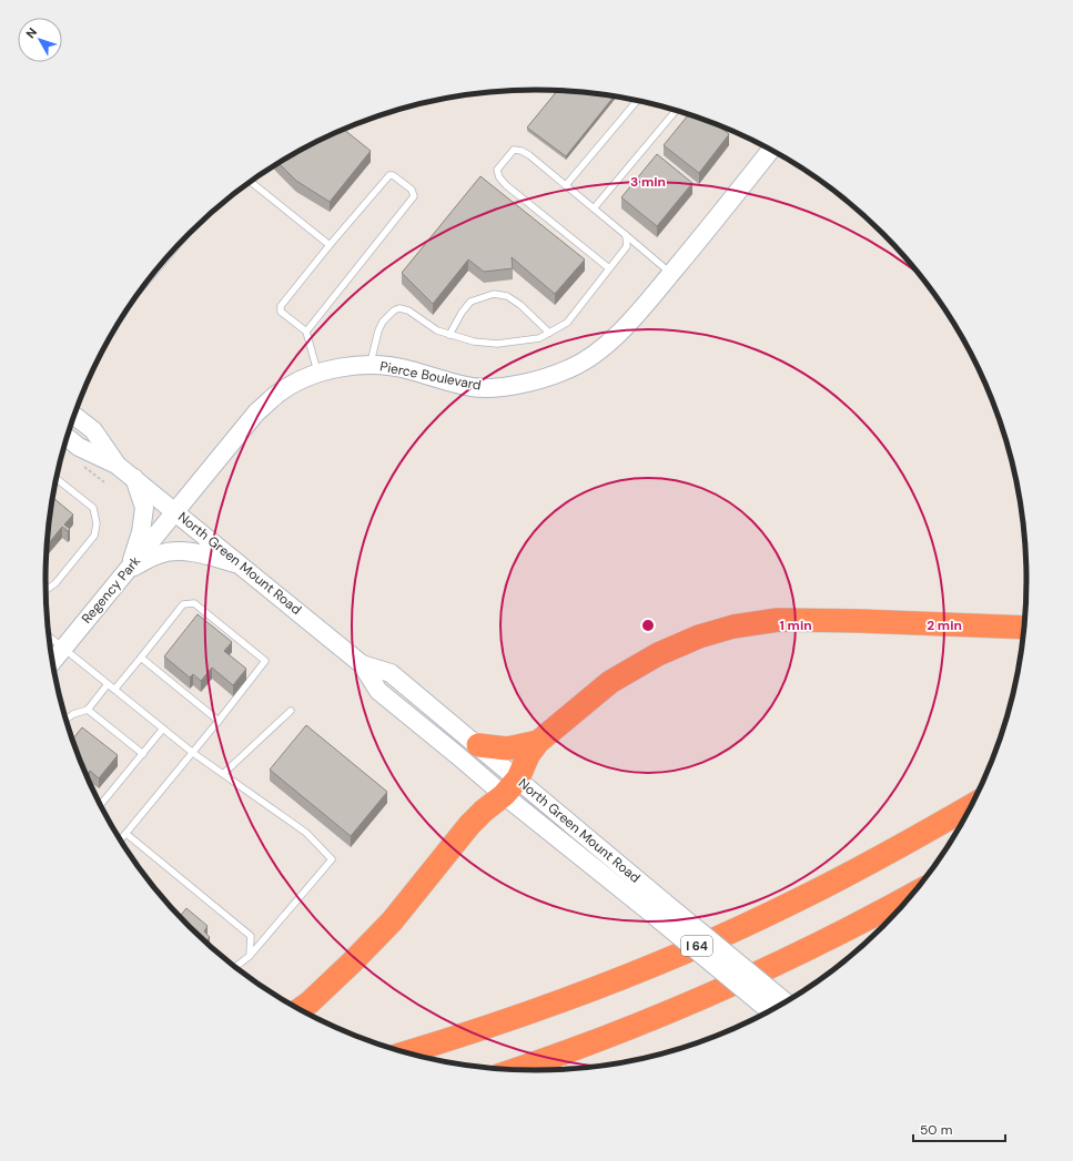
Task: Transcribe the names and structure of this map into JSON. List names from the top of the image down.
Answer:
{
  "streets": {
    "highway": ["I 64"],
    "street": ["Pierce Boulevard", "North Green Mount Road", "Regency Park"]
  },
  "crossings": [
    ["Pierce Boulevard", "North Green Mount Road"],
    ["Pierce Boulevard", "Regency Park"],
    ["North Green Mount Road", "Regency Park"]
  ],
  "scale_bar": "50 m",
  "north": "top left",
  "rings": ["3 min", "1 min", "2 min"]
}
